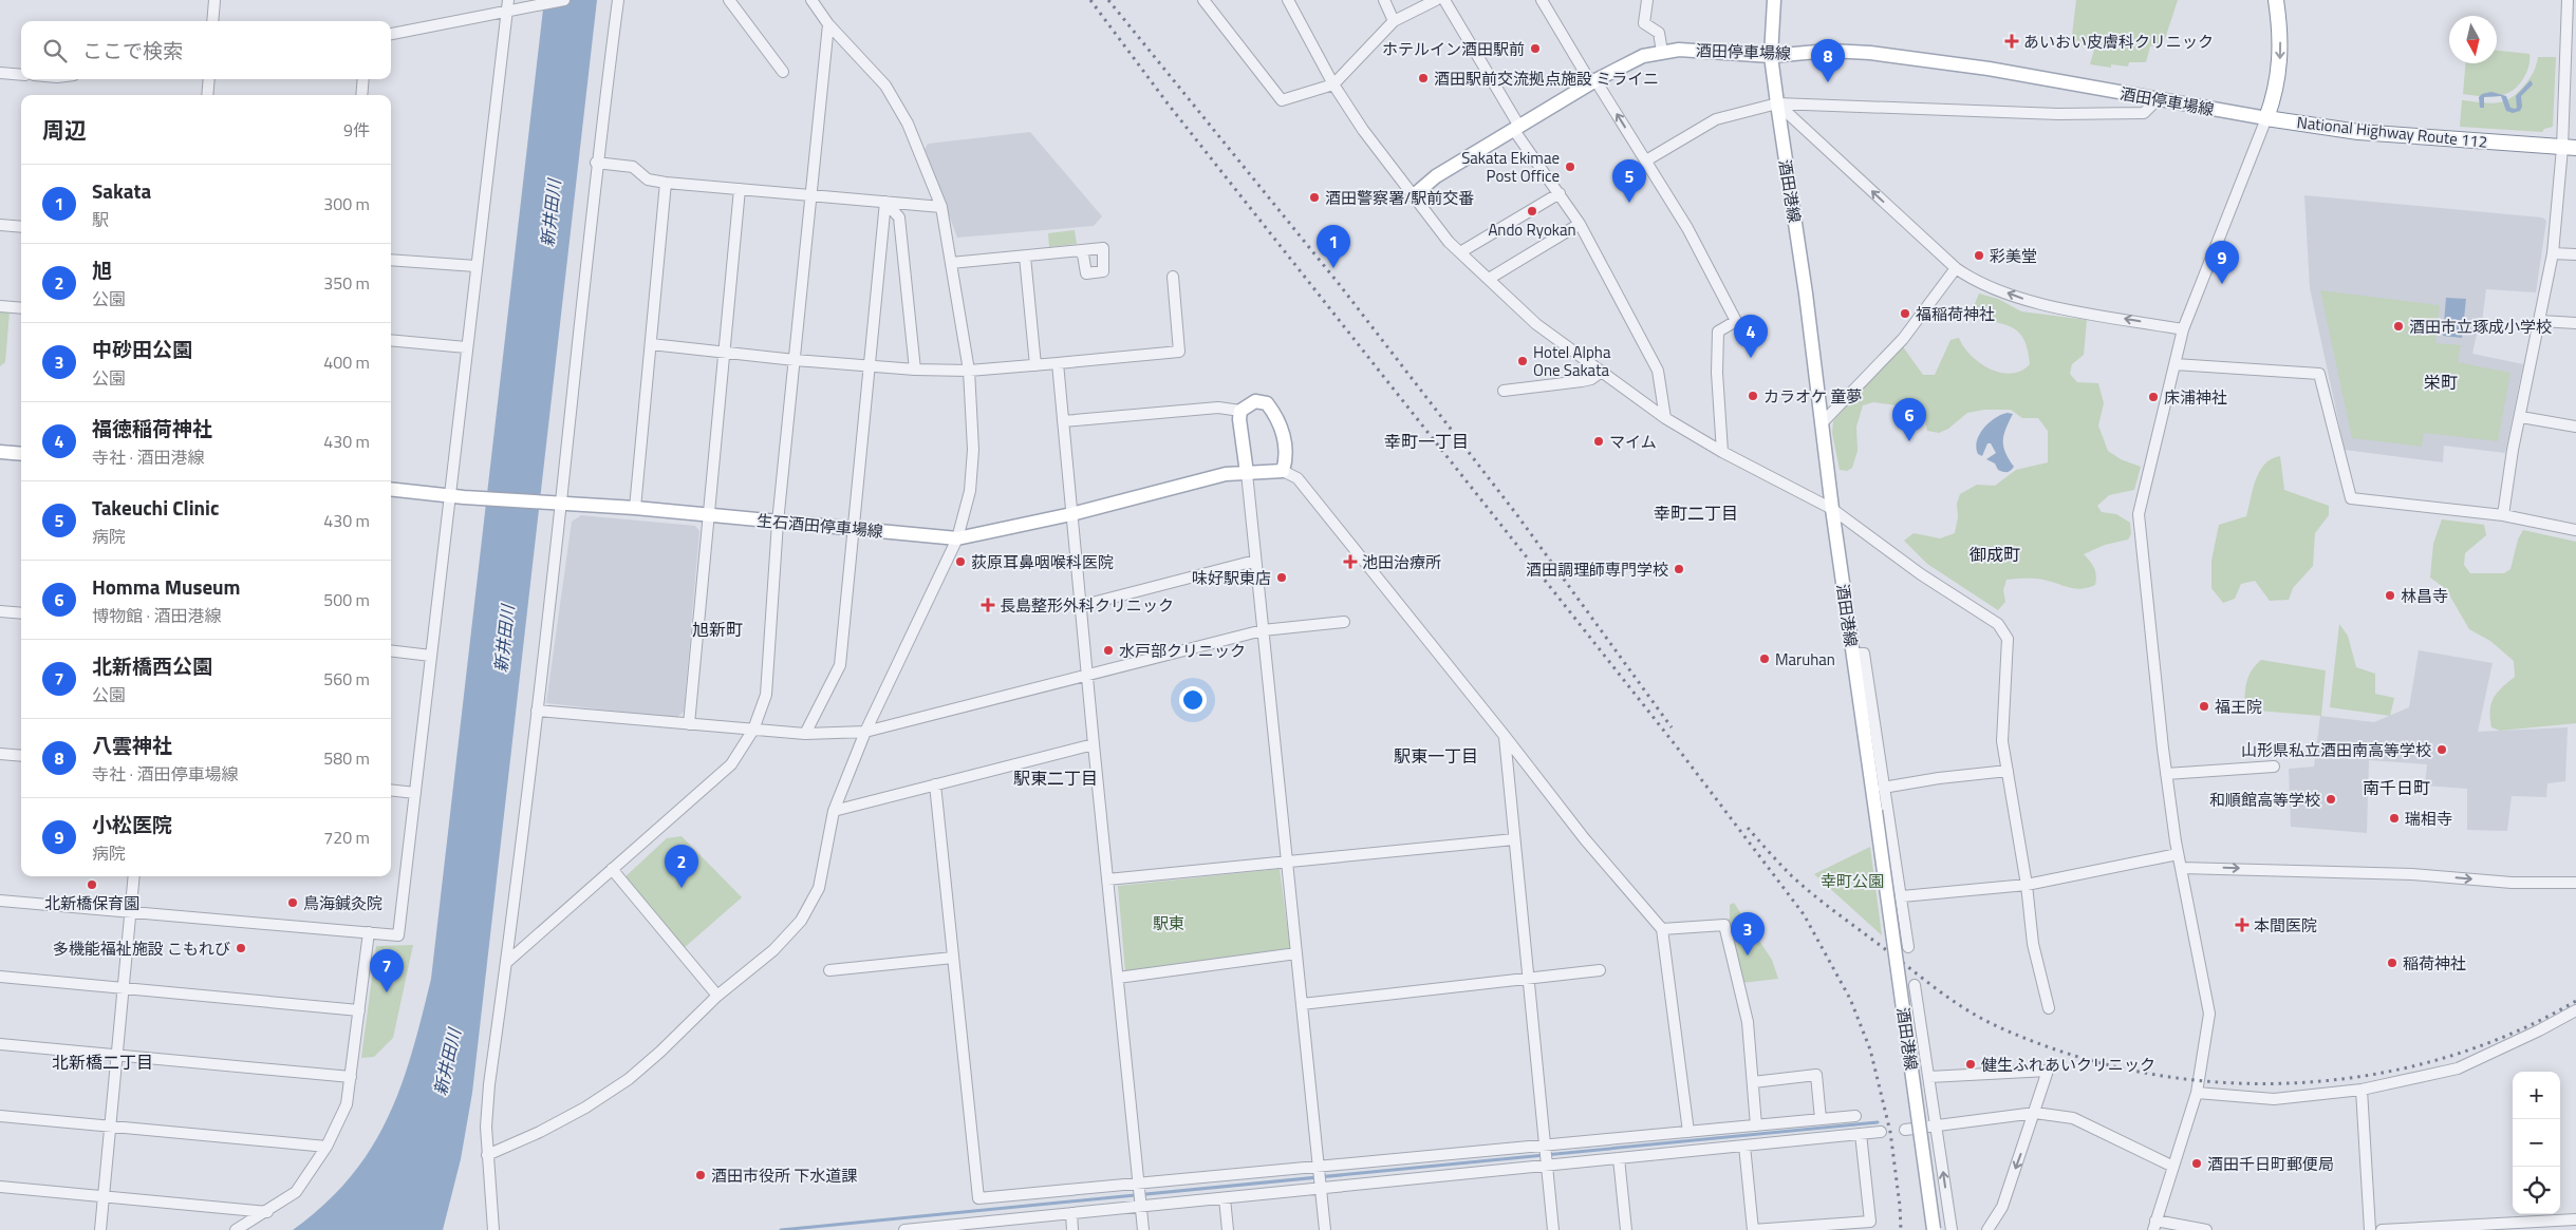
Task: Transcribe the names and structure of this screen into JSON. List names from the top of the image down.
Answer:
{
  "streets": {
    "highway": ["National Highway Route 112"],
    "main road": ["酒田停車場線", "酒田港線", "生石酒田停車場線"]
  },
  "crossings": [
    ["酒田停車場線", "National Highway Route 112"],
    ["酒田停車場線", "酒田港線"]
  ],
  "districts": [
    "栄町",
    "幸町一丁目",
    "幸町二丁目",
    "御成町",
    "旭新町",
    "駅東一丁目",
    "駅東二丁目",
    "南千日町",
    "北新橋二丁目"
  ],
  "water": ["新井田川"],
  "parks": ["幸町公園", "駅東"],
  "places": {
    "health": [
      "あいおい皮膚科クリニック",
      "池田治療所",
      "長島整形外科クリニック",
      "本間医院"
    ],
    "other": [
      "ホテルイン酒田駅前",
      "酒田駅前交流拠点施設 ミライニ",
      "Sakata Ekimae Post Office",
      "酒田警察署/駅前交番",
      "Ando Ryokan",
      "彩美堂",
      "福稲荷神社",
      "酒田市立琢成小学校",
      "Hotel Alpha One Sakata",
      "カラオケ 童夢",
      "床浦神社",
      "マイム",
      "荻原耳鼻咽喉科医院",
      "酒田調理師専門学校",
      "味好駅東店",
      "林昌寺",
      "水戸部クリニック",
      "Maruhan",
      "福王院",
      "山形県私立酒田南高等学校",
      "和順館高等学校",
      "瑞相寺",
      "北新橋保育園",
      "鳥海鍼灸院",
      "多機能福祉施設 こもれび",
      "稲荷神社",
      "健生ふれあいクリニック",
      "酒田千日町郵便局",
      "酒田市役所 下水道課"
    ]
  },
  "north": "bottom",
  "page": {
    "search": "ここで検索",
    "pins": [
      "8",
      "5",
      "1",
      "9",
      "4",
      "6",
      "2",
      "3",
      "7"
    ],
    "heading": ["周辺", "9件"],
    "list": [
      {
        "mark": "1",
        "name": "Sakata",
        "note": "駅",
        "value": "300 m"
      },
      {
        "mark": "2",
        "name": "旭",
        "note": "公園",
        "value": "350 m"
      },
      {
        "mark": "3",
        "name": "中砂田公園",
        "note": "公園",
        "value": "400 m"
      },
      {
        "mark": "4",
        "name": "福徳稲荷神社",
        "note": "寺社 · 酒田港線",
        "value": "430 m"
      },
      {
        "mark": "5",
        "name": "Takeuchi Clinic",
        "note": "病院",
        "value": "430 m"
      },
      {
        "mark": "6",
        "name": "Homma Museum",
        "note": "博物館 · 酒田港線",
        "value": "500 m"
      },
      {
        "mark": "7",
        "name": "北新橋西公園",
        "note": "公園",
        "value": "560 m"
      },
      {
        "mark": "8",
        "name": "八雲神社",
        "note": "寺社 · 酒田停車場線",
        "value": "580 m"
      },
      {
        "mark": "9",
        "name": "小松医院",
        "note": "病院",
        "value": "720 m"
      }
    ],
    "map_buttons": ["+", "−"]
  }
}
